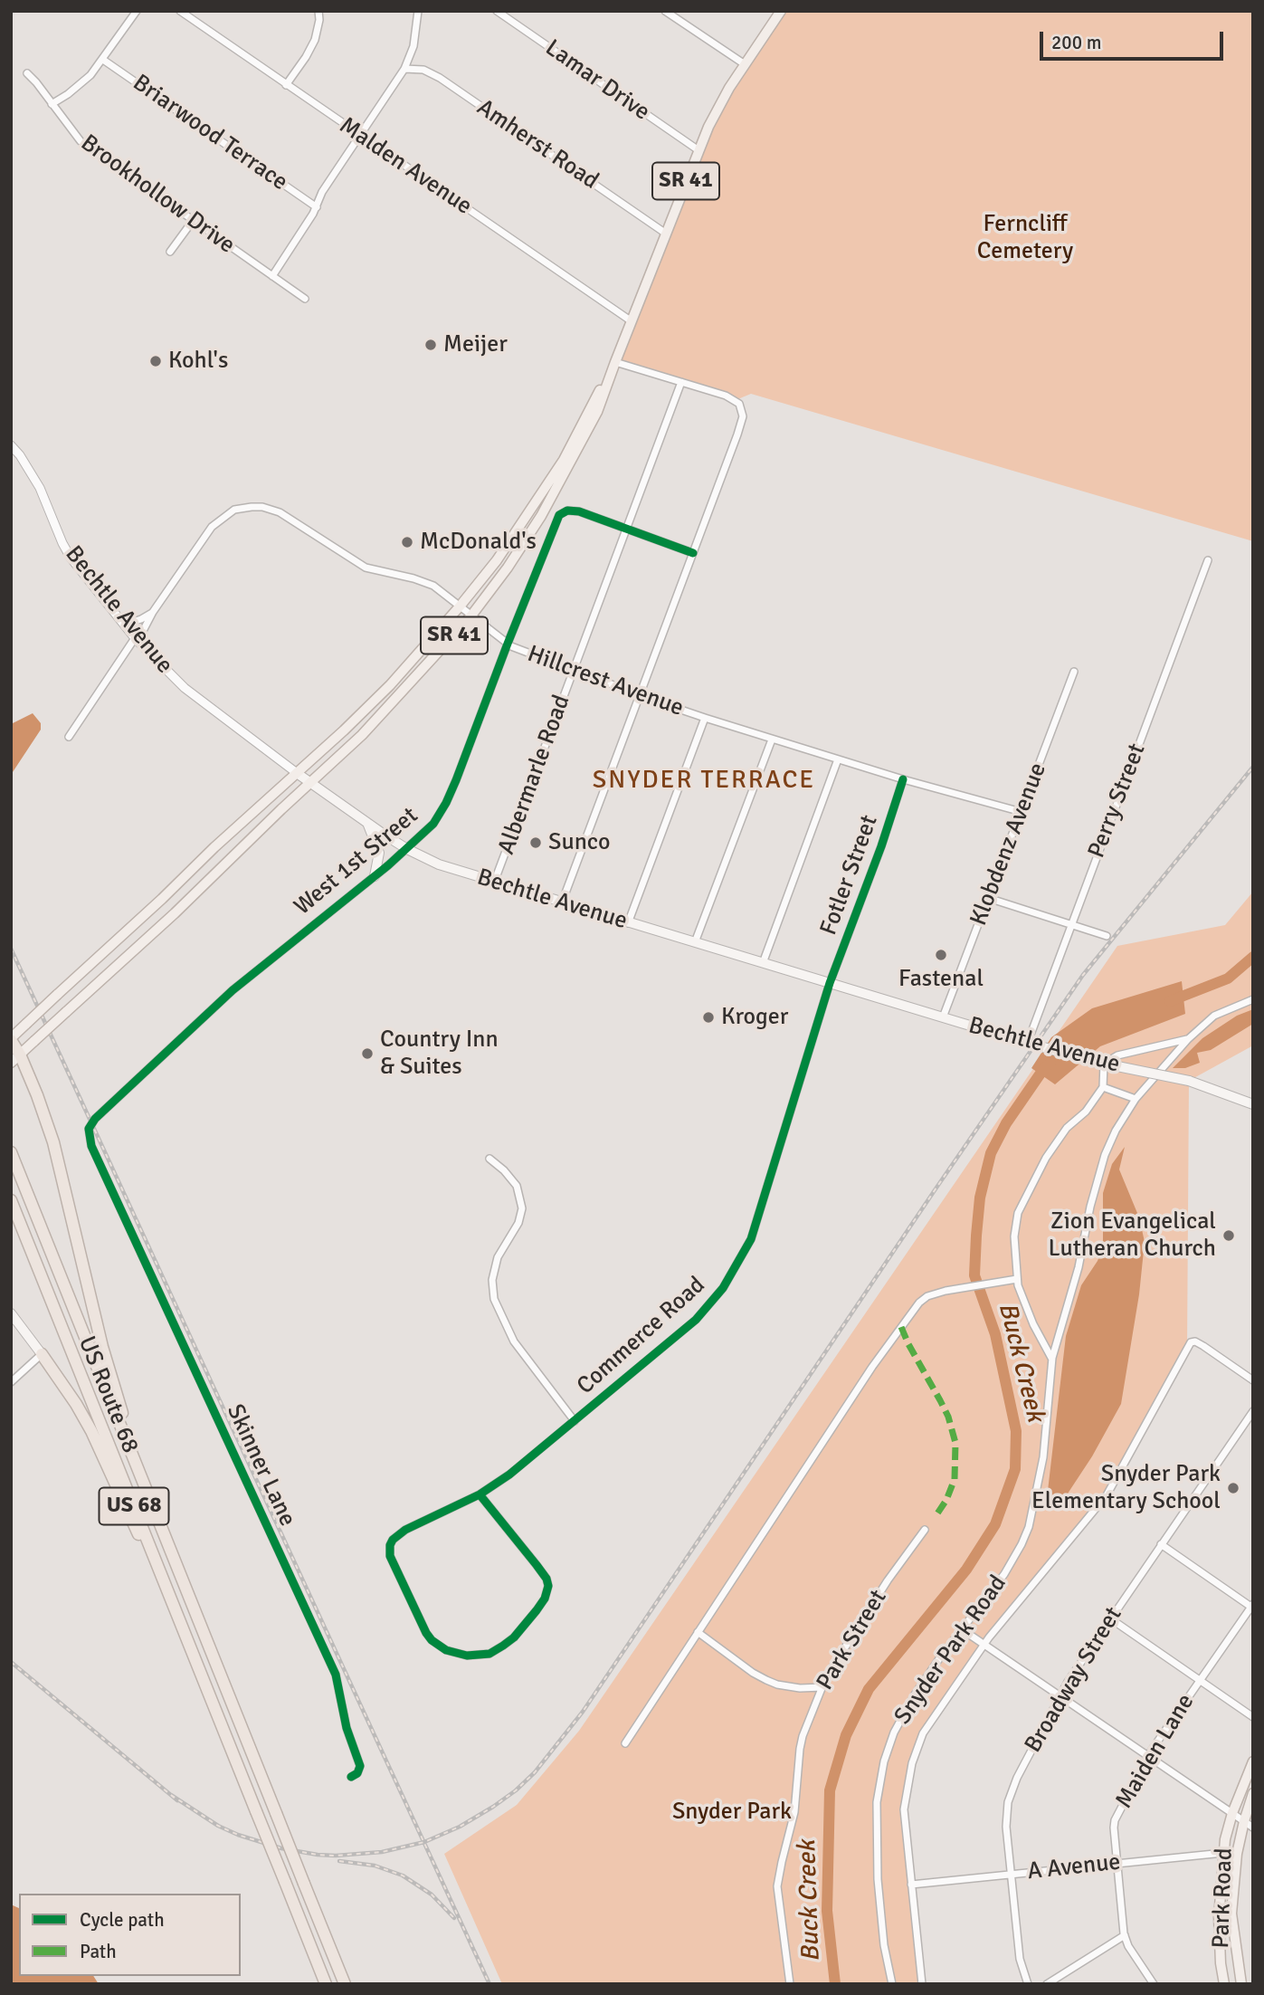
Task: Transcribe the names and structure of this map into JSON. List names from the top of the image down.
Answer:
{
  "streets": {
    "highway": ["US Route 68", "US 68"],
    "main road": ["SR 41", "Bechtle Avenue", "Park Road"],
    "street": [
      "Lamar Drive",
      "Briarwood Terrace",
      "Amherst Road",
      "Malden Avenue",
      "Brookhollow Drive",
      "Hillcrest Avenue",
      "Albermarle Road",
      "Perry Street",
      "Klobdenz Avenue",
      "West 1st Street",
      "Fotler Street",
      "Commerce Road",
      "Skinner Lane",
      "Park Street",
      "Snyder Park Road",
      "Broadway Street",
      "Maiden Lane",
      "A Avenue"
    ]
  },
  "crossings": [
    ["Lamar Drive", "SR 41"],
    ["Amherst Road", "SR 41"],
    ["Malden Avenue", "SR 41"],
    ["SR 41", "Bechtle Avenue"],
    ["SR 41", "Hillcrest Avenue"],
    ["Bechtle Avenue", "Hillcrest Avenue"],
    ["Bechtle Avenue", "Albermarle Road"],
    ["Bechtle Avenue", "Perry Street"],
    ["Bechtle Avenue", "Klobdenz Avenue"],
    ["Bechtle Avenue", "West 1st Street"],
    ["Bechtle Avenue", "Fotler Street"],
    ["Bechtle Avenue", "Commerce Road"],
    ["Hillcrest Avenue", "Albermarle Road"],
    ["Hillcrest Avenue", "Klobdenz Avenue"],
    ["Hillcrest Avenue", "West 1st Street"],
    ["Hillcrest Avenue", "Fotler Street"],
    ["Albermarle Road", "West 1st Street"],
    ["West 1st Street", "Skinner Lane"],
    ["Fotler Street", "Commerce Road"],
    ["Broadway Street", "A Avenue"],
    ["Maiden Lane", "A Avenue"],
    ["A Avenue", "Park Road"]
  ],
  "districts": ["SNYDER TERRACE"],
  "water": ["Buck Creek"],
  "parks": ["Ferncliff Cemetery", "Snyder Park"],
  "places": [
    "Meijer",
    "Kohl's",
    "McDonald's",
    "Sunco",
    "Fastenal",
    "Kroger",
    "Country Inn & Suites",
    "Zion Evangelical Lutheran Church",
    "Snyder Park Elementary School"
  ],
  "legend": ["Cycle path", "Path"],
  "scale_bar": "200 m"
}
